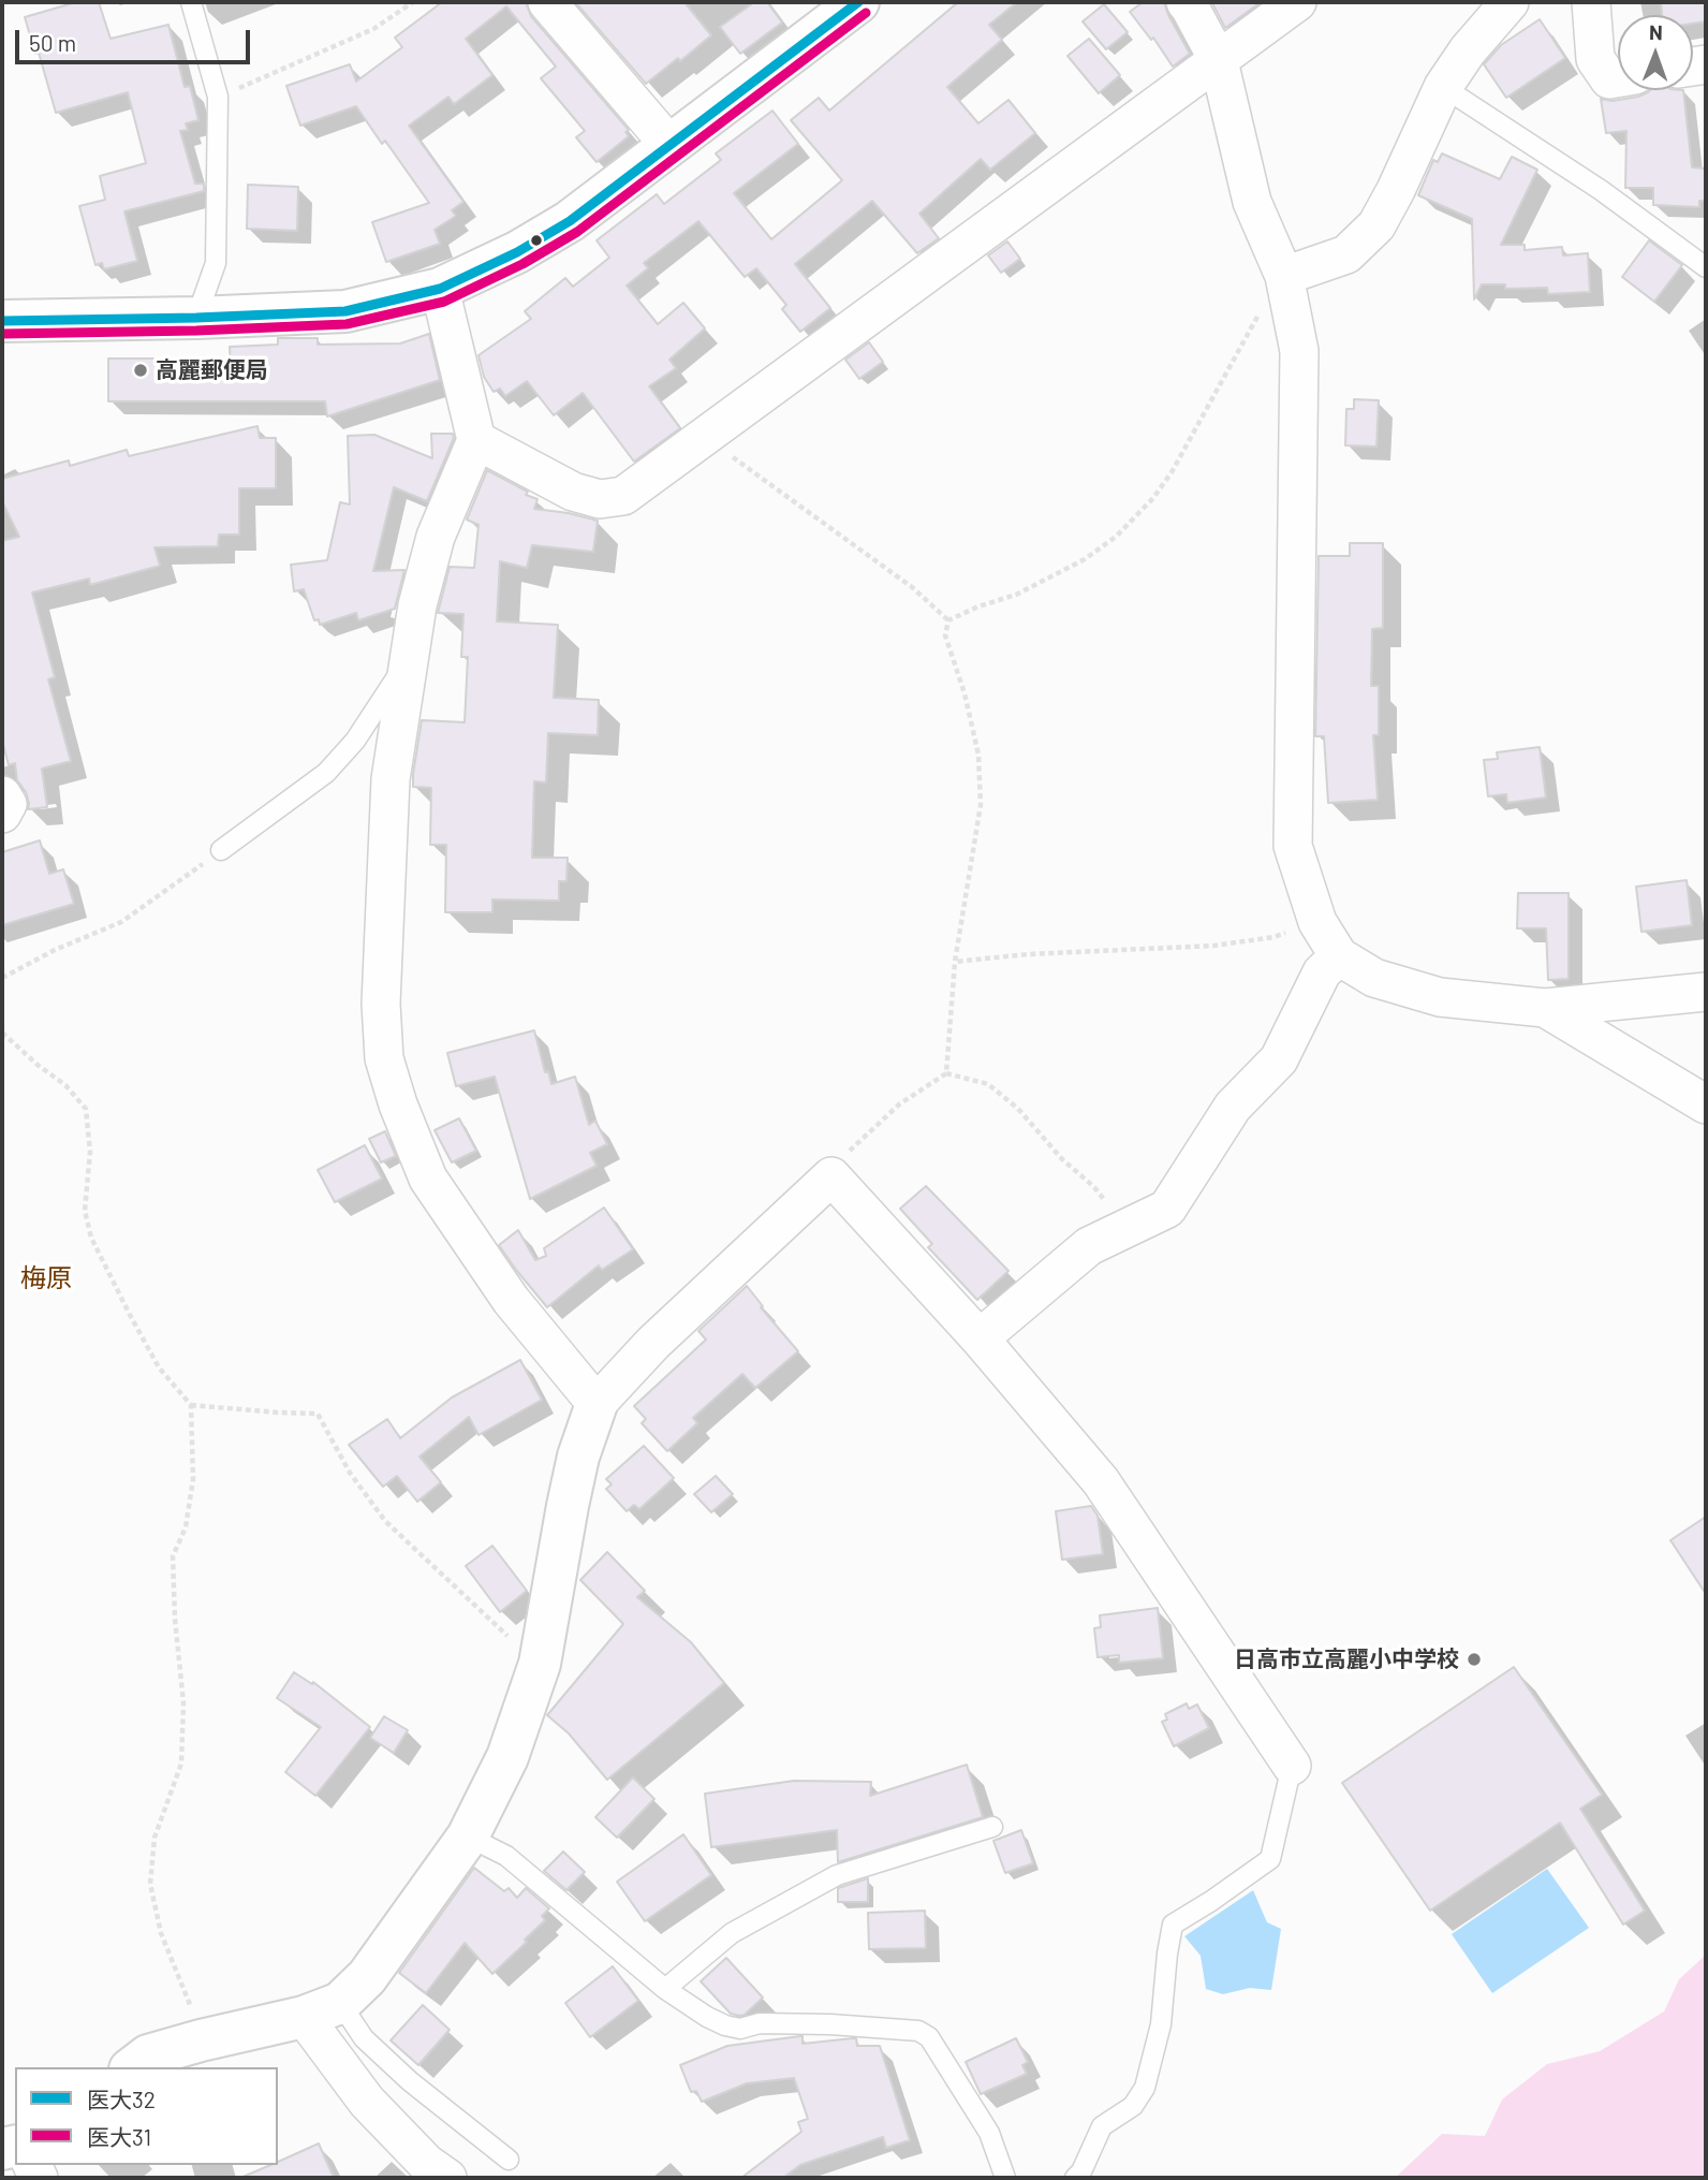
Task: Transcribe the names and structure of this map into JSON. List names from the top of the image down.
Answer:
{
  "districts": ["梅原"],
  "places": ["高麗郵便局", "日高市立高麗小中学校"],
  "lines": ["transit line 医大32", "transit line 医大31"],
  "legend": ["医大32", "医大31"],
  "scale_bar": "50 m",
  "north": "top"
}
